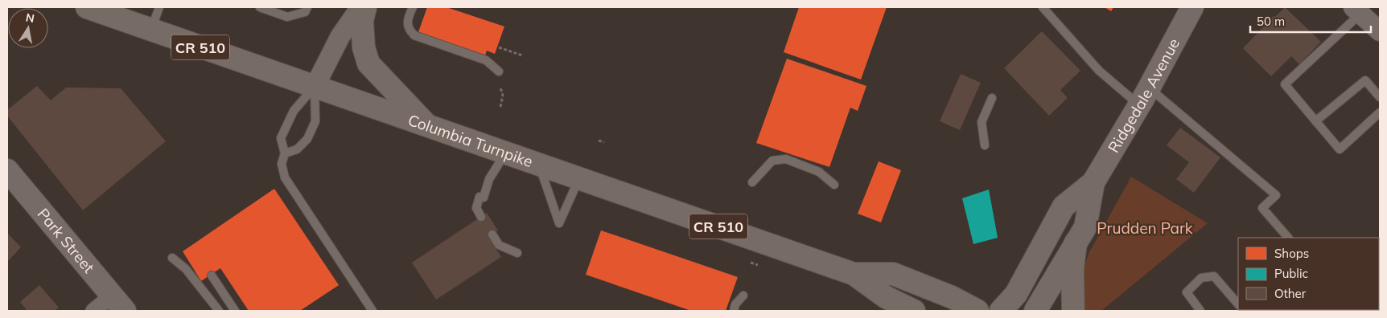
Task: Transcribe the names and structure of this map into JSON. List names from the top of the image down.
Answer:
{
  "streets": {
    "main road": [
      "CR 510",
      "Ridgedale Avenue",
      "Columbia Turnpike",
      "Park Street"
    ]
  },
  "parks": ["Prudden Park"],
  "legend": ["Shops", "Public", "Other"],
  "scale_bar": "50 m",
  "north": "top"
}
